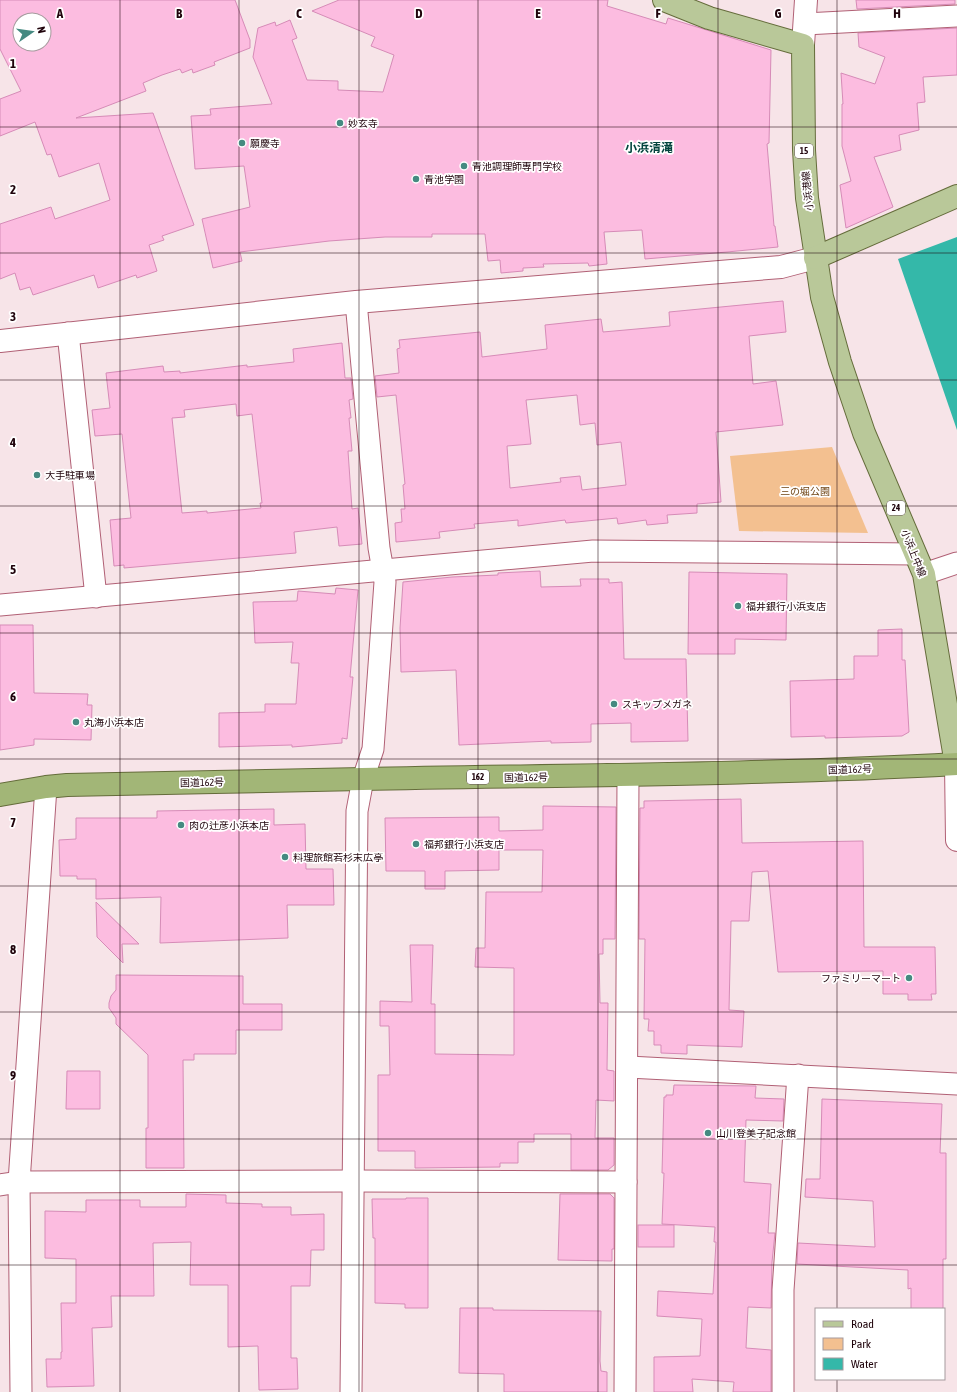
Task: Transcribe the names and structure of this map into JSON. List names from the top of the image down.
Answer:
{
  "streets": {
    "highway": ["国道162号", "162"],
    "main road": [
      "15",
      "小浜港線",
      "24",
      "小浜上中線"
    ]
  },
  "crossings": [
    ["小浜港線", "小浜上中線"],
    ["小浜上中線", "国道162号"]
  ],
  "districts": ["小浜清滝"],
  "parks": ["三の堀公園"],
  "places": [
    "妙玄寺",
    "願慶寺",
    "青池調理師専門学校",
    "青池学園",
    "大手駐車場",
    "福井銀行小浜支店",
    "スキップメガネ",
    "丸海小浜本店",
    "肉の辻彦小浜本店",
    "福邦銀行小浜支店",
    "料理旅館若杉末広亭",
    "ファミリーマート",
    "山川登美子記念館"
  ],
  "legend": ["Road", "Park", "Water"],
  "north": "right",
  "grid": {
    "columns": [
      "A",
      "B",
      "C",
      "D",
      "E",
      "F",
      "G",
      "H"
    ],
    "rows": [
      "1",
      "2",
      "3",
      "4",
      "5",
      "6",
      "7",
      "8",
      "9"
    ]
  }
}
